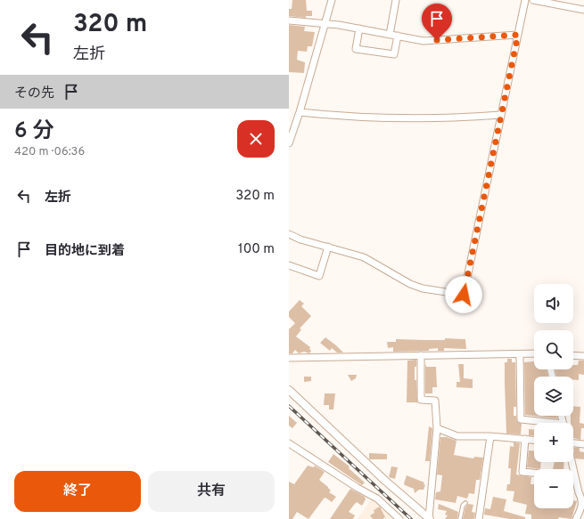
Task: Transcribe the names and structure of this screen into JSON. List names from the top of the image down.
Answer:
{
  "page": {
    "turn": ["320 m", "左折"],
    "then": "その先",
    "heading": ["6 分", "420 m · 06:36"],
    "list": [
      {
        "name": "左折",
        "value": "320 m"
      },
      {
        "name": "目的地に到着",
        "value": "100 m"
      }
    ],
    "map_buttons": ["+", "−"],
    "buttons": ["終了", "共有"]
  }
}
